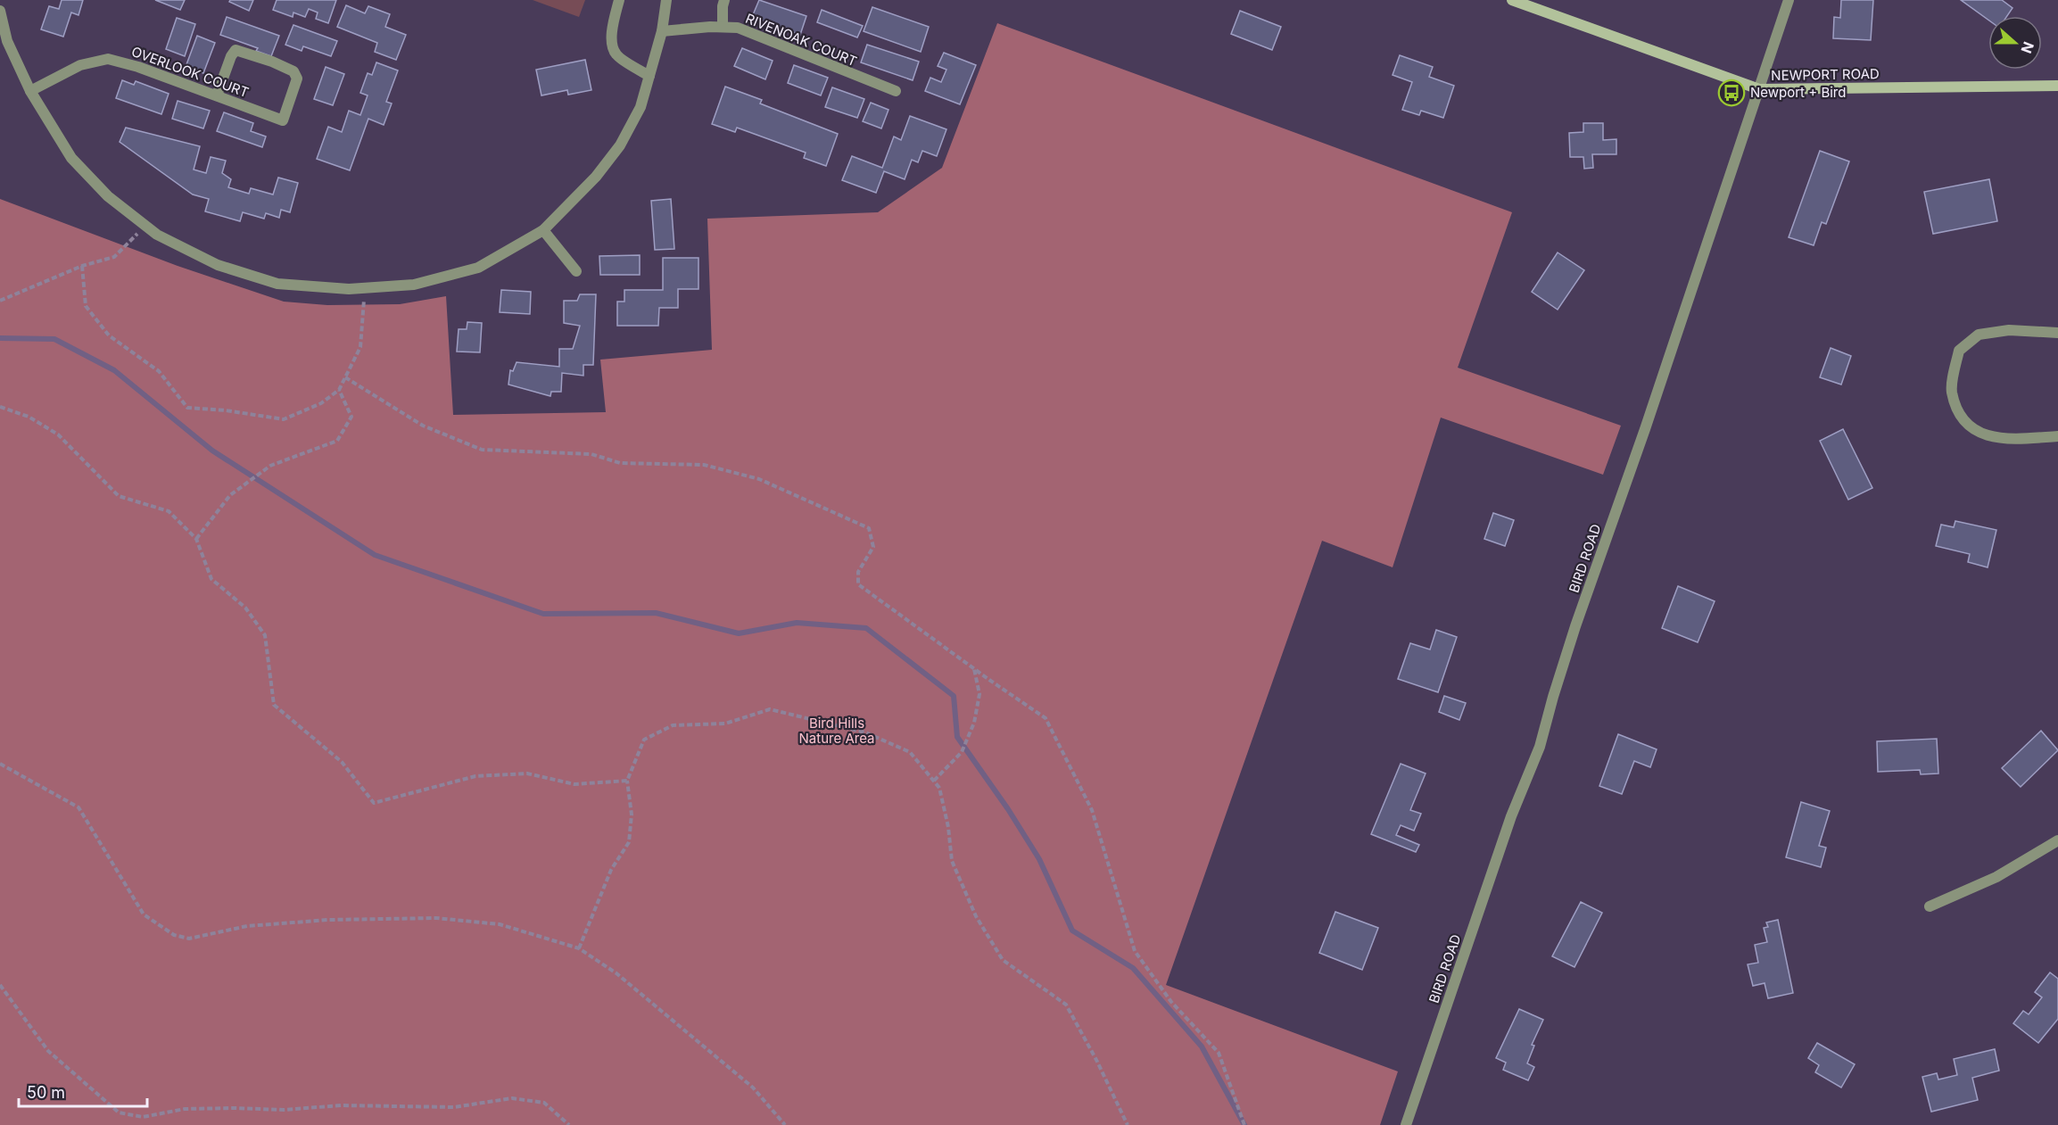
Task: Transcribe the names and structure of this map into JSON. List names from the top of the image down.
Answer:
{
  "streets": {
    "street": [
      "RIVENOAK COURT",
      "OVERLOOK COURT",
      "NEWPORT ROAD",
      "BIRD ROAD"
    ]
  },
  "crossings": [
    ["NEWPORT ROAD", "BIRD ROAD"]
  ],
  "parks": ["Bird Hills Nature Area"],
  "places": {
    "bus stop": ["Newport + Bird"]
  },
  "scale_bar": "50 m",
  "north": "right"
}
